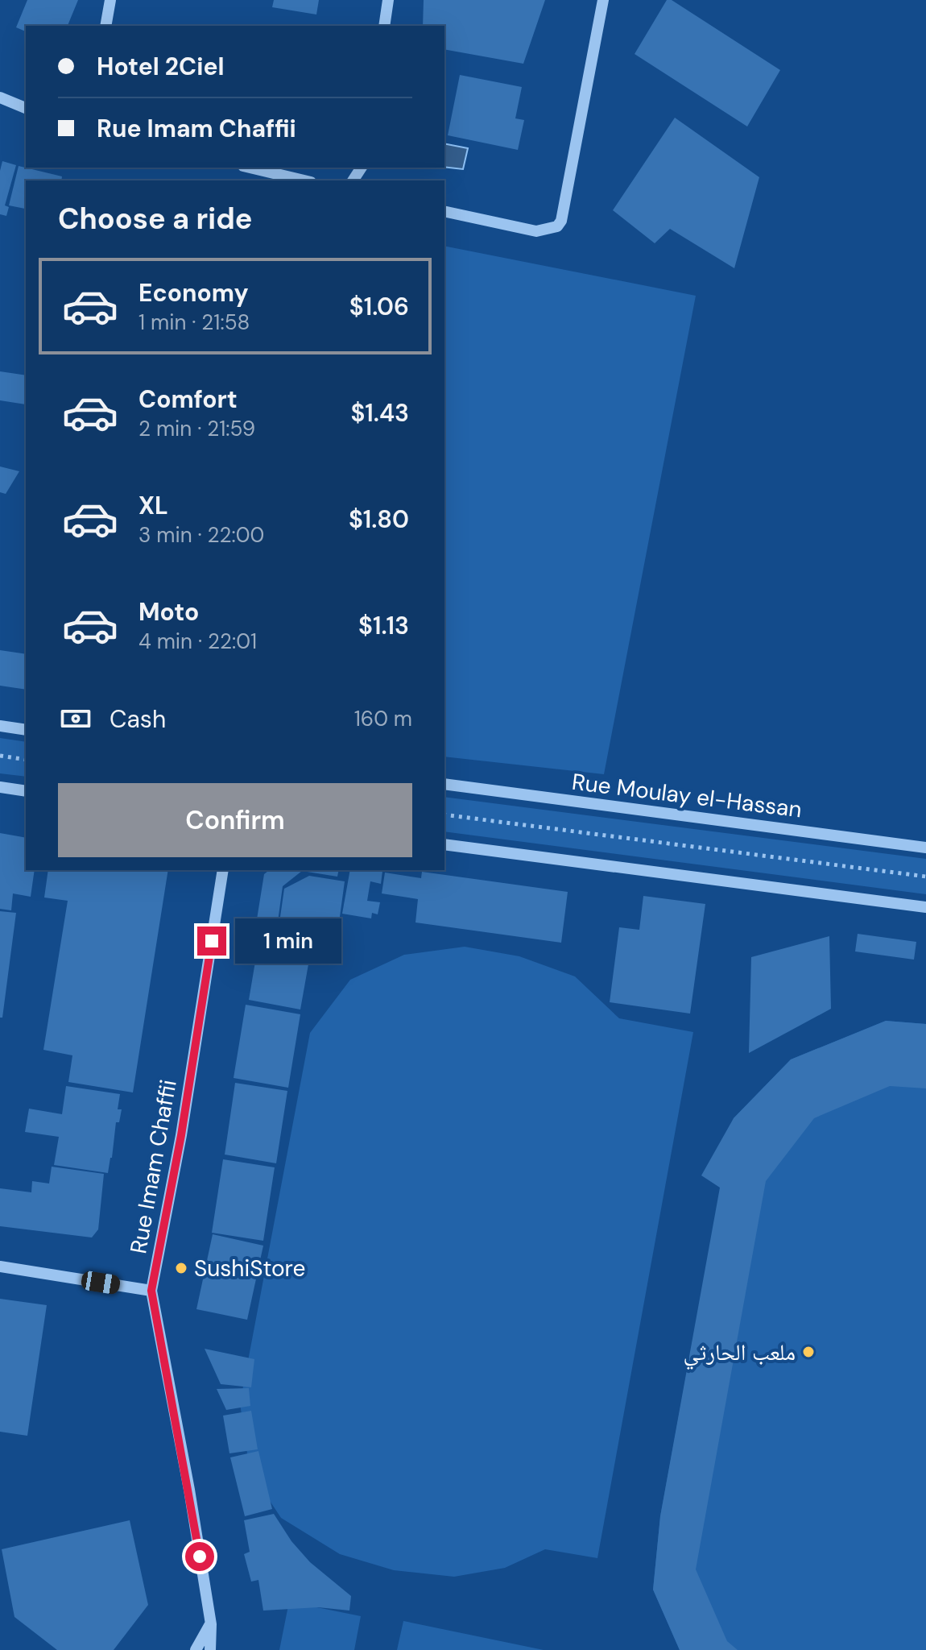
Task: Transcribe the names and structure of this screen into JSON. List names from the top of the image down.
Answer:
{
  "streets": {
    "street": ["Rue Moulay el-Hassan", "Rue Imam Chaffii"]
  },
  "places": ["SushiStore", "ملعب الحارثي"],
  "page": {
    "banner": ["Hotel 2Ciel", "Rue Imam Chaffii"],
    "heading": "Choose a ride",
    "list": [
      {
        "name": "Economy",
        "note": "1 min · 21:58",
        "value": "$1.06"
      },
      {
        "name": "Comfort",
        "note": "2 min · 21:59",
        "value": "$1.43"
      },
      {
        "name": "XL",
        "note": "3 min · 22:00",
        "value": "$1.80"
      },
      {
        "name": "Moto",
        "note": "4 min · 22:01",
        "value": "$1.13"
      }
    ],
    "pay": ["Cash", "160 m"],
    "buttons": "Confirm",
    "bubble": "1 min"
  }
}
